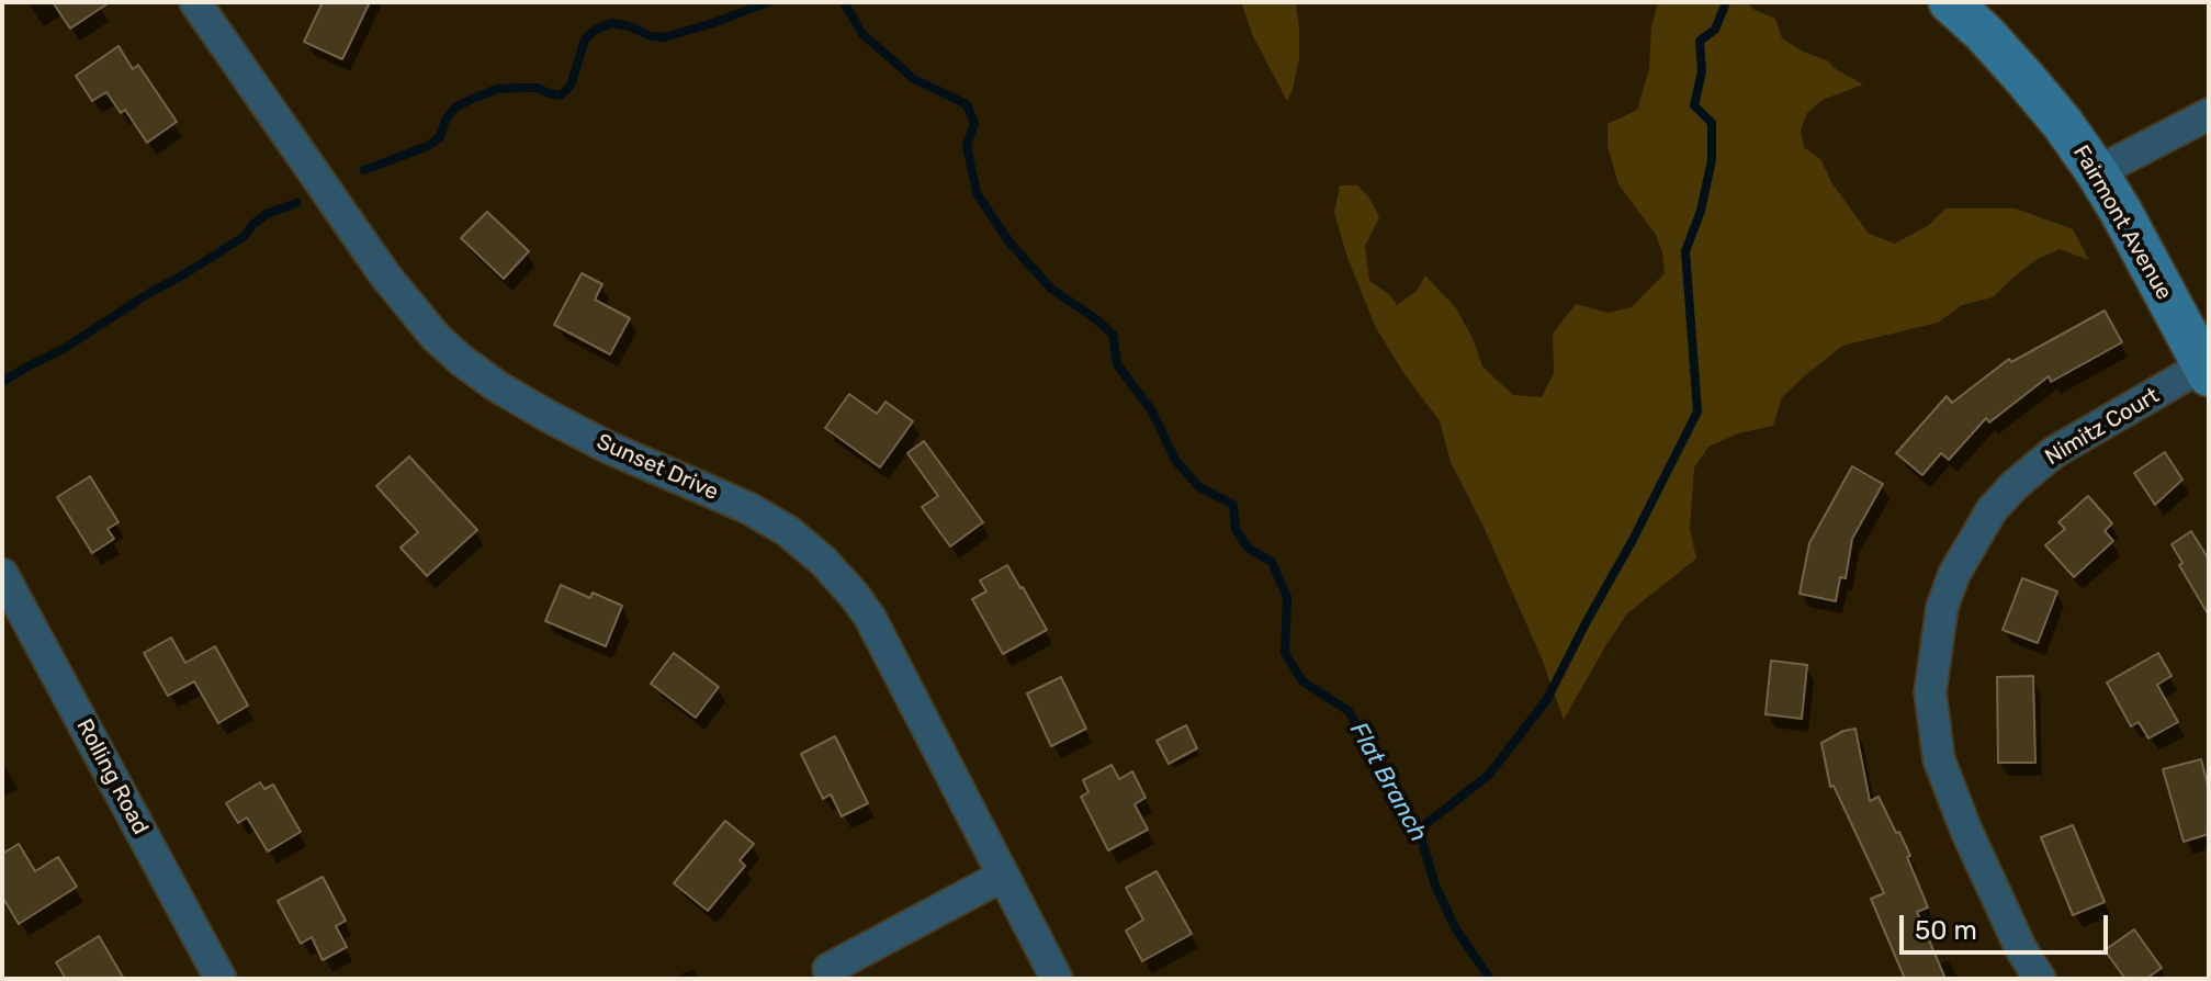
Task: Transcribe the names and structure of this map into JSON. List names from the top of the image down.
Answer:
{
  "streets": {
    "street": [
      "Fairmont Avenue",
      "Nimitz Court",
      "Sunset Drive",
      "Rolling Road"
    ]
  },
  "crossings": [
    ["Fairmont Avenue", "Nimitz Court"]
  ],
  "water": ["Flat Branch"],
  "scale_bar": "50 m"
}
